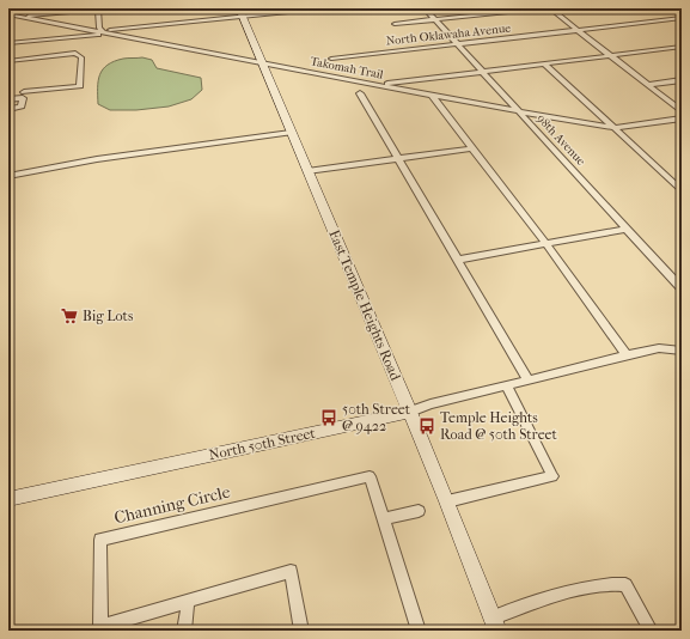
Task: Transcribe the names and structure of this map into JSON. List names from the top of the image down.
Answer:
{
  "streets": {
    "street": [
      "North Oklawaha Avenue",
      "Takomah Trail",
      "98th Avenue",
      "East Temple Heights Road",
      "North 50th Street",
      "Channing Circle"
    ]
  },
  "crossings": [
    ["North Oklawaha Avenue", "98th Avenue"],
    ["Takomah Trail", "98th Avenue"],
    ["Takomah Trail", "East Temple Heights Road"],
    ["East Temple Heights Road", "North 50th Street"]
  ],
  "places": {
    "supermarket": ["Big Lots"],
    "bus stop": ["50th Street @ 9422", "Temple Heights Road @ 50th Street"]
  }
}
